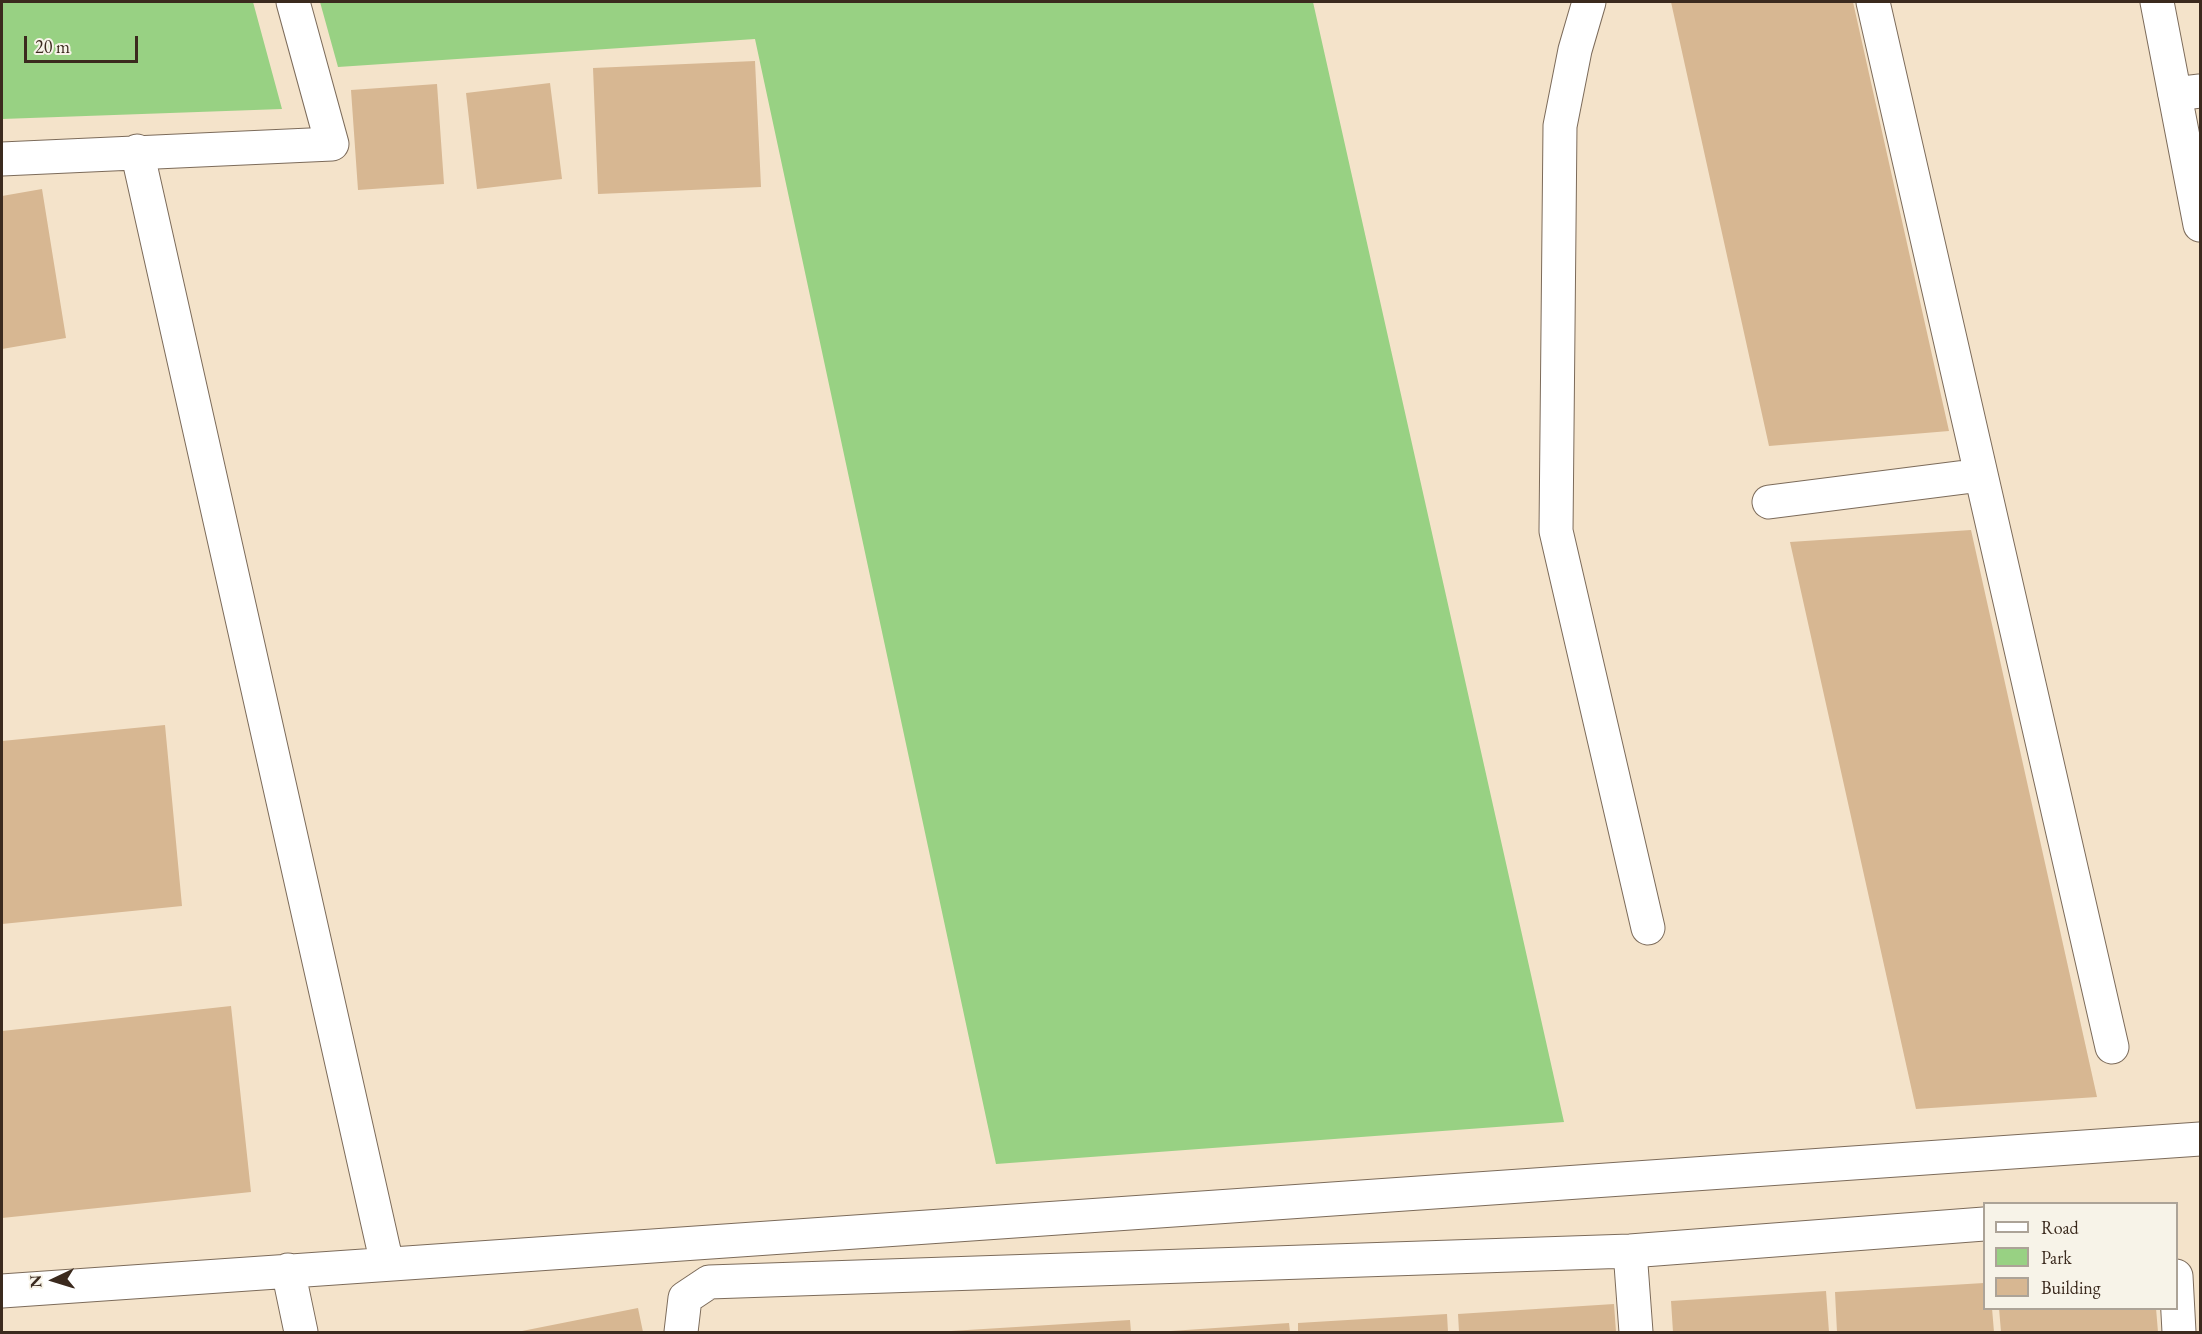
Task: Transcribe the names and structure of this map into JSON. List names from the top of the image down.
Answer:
{
  "legend": ["Road", "Park", "Building"],
  "scale_bar": "20 m",
  "north": "left"
}
